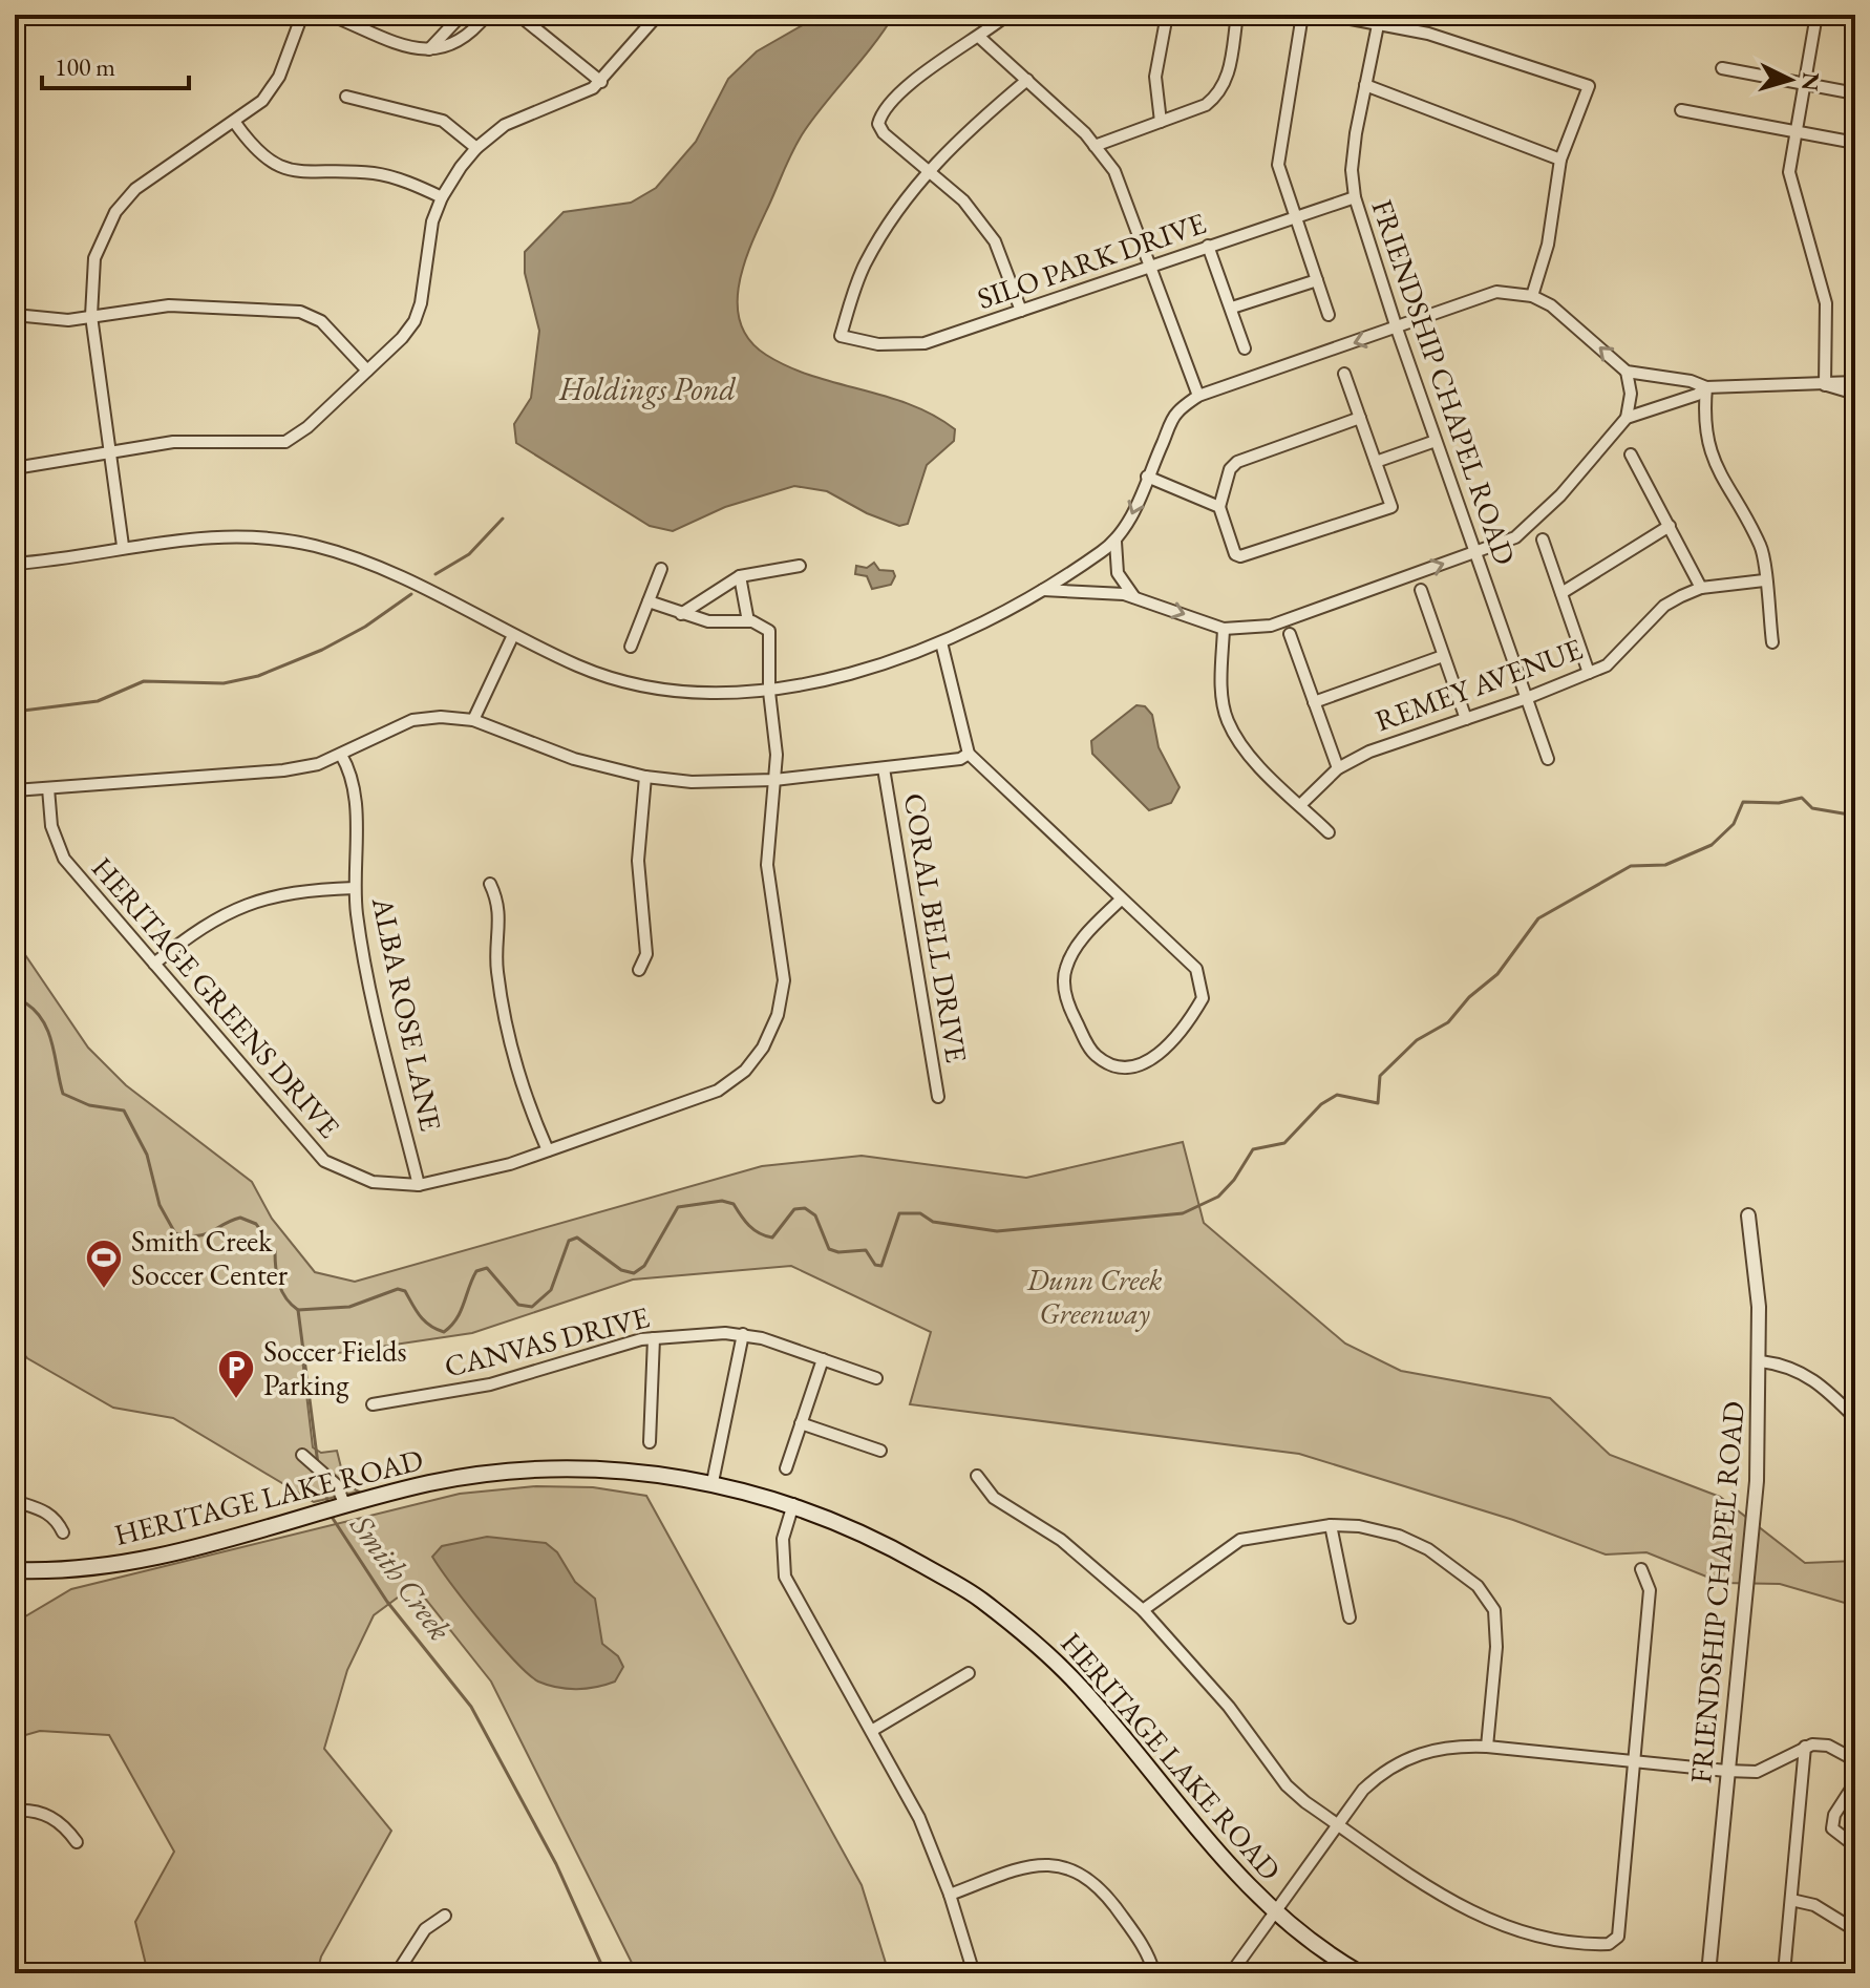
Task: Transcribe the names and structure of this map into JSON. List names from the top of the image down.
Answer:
{
  "streets": {
    "main road": ["HERITAGE LAKE ROAD"],
    "street": [
      "SILO PARK DRIVE",
      "FRIENDSHIP CHAPEL ROAD",
      "REMEY AVENUE",
      "CORAL BELL DRIVE",
      "HERITAGE GREENS DRIVE",
      "ALBA ROSE LANE",
      "CANVAS DRIVE"
    ]
  },
  "crossings": [
    ["SILO PARK DRIVE", "FRIENDSHIP CHAPEL ROAD"],
    ["FRIENDSHIP CHAPEL ROAD", "REMEY AVENUE"],
    ["HERITAGE GREENS DRIVE", "ALBA ROSE LANE"]
  ],
  "water": ["Holdings Pond", "Smith Creek"],
  "parks": ["Dunn Creek Greenway"],
  "places": {
    "sports": ["Smith Creek Soccer Center"],
    "parking": ["Soccer Fields Parking"]
  },
  "scale_bar": "100 m",
  "north": "right"
}
